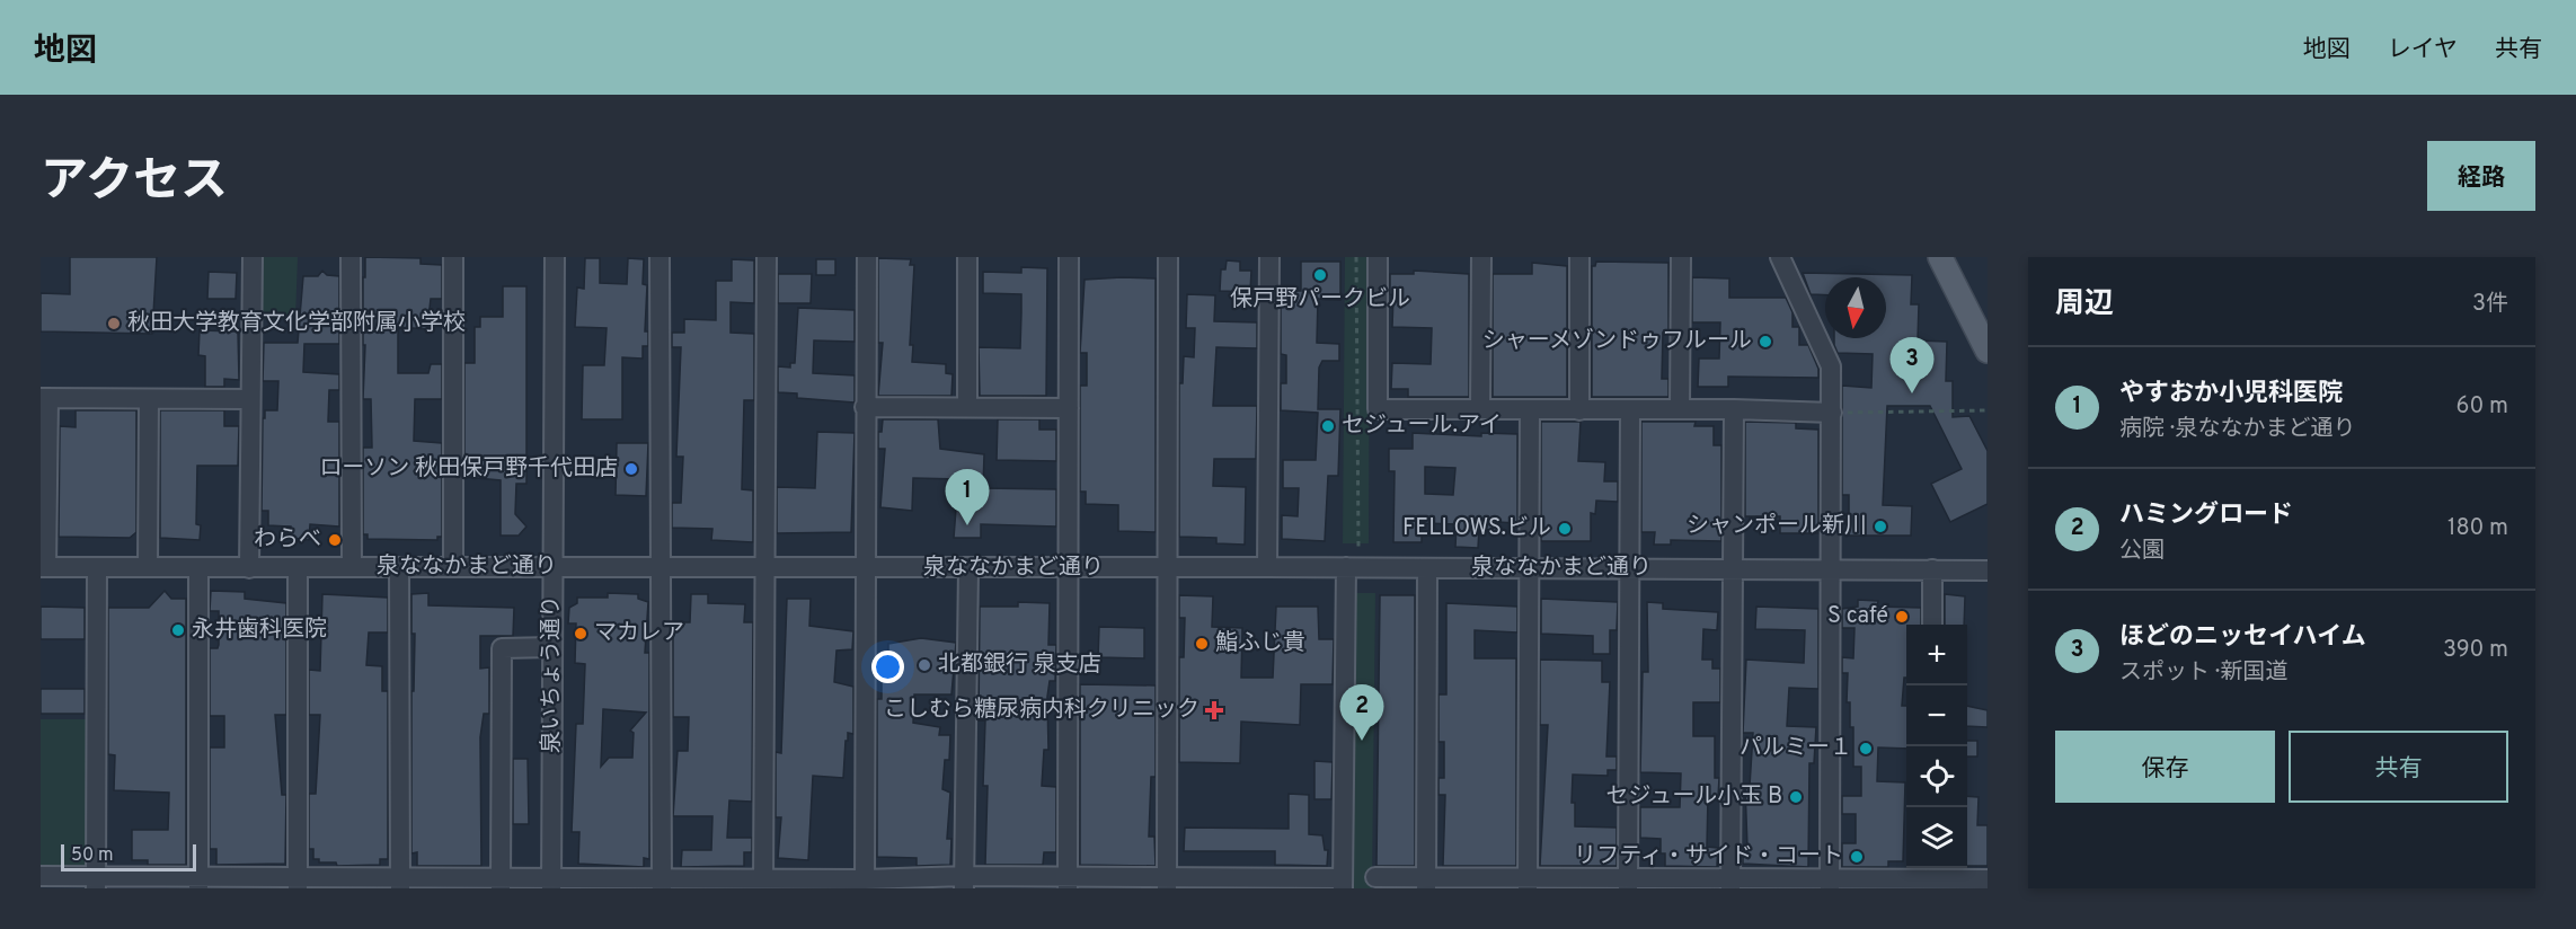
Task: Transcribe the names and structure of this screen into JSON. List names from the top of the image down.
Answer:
{
  "streets": {
    "street": ["泉ななかまど通り", "泉いちょう通り"]
  },
  "crossings": [
    ["泉ななかまど通り", "泉いちょう通り"]
  ],
  "places": {
    "other": [
      "保戸野パークビル",
      "秋田大学教育文化学部附属小学校",
      "シャーメゾンドゥフルール",
      "セジュール.アイ",
      "ローソン 秋田保戸野千代田店",
      "シャンポール新川",
      "FELLOWS.ビル",
      "わらべ",
      "S café",
      "永井歯科医院",
      "マカレア",
      "鮨ふじ貴",
      "北都銀行 泉支店",
      "パルミー１",
      "セジュール小玉 B",
      "リフティ・サイド・コート"
    ],
    "health": ["こしむら糖尿病内科クリニック"]
  },
  "scale_bar": "50 m",
  "north": "bottom",
  "page": {
    "header": "地図",
    "nav": ["地図", "レイヤ", "共有"],
    "title": "アクセス",
    "buttons": [
      "経路",
      ["保存", "共有"]
    ],
    "heading": ["周辺", "3件"],
    "pins": ["3", "1", "2"],
    "list": [
      {
        "mark": "1",
        "name": "やすおか小児科医院",
        "note": "病院 · 泉ななかまど通り",
        "value": "60 m"
      },
      {
        "mark": "2",
        "name": "ハミングロード",
        "note": "公園",
        "value": "180 m"
      },
      {
        "mark": "3",
        "name": "ほどのニッセイハイム",
        "note": "スポット · 新国道",
        "value": "390 m"
      }
    ],
    "map_buttons": ["+", "−"],
    "scale": "50 m"
  }
}
